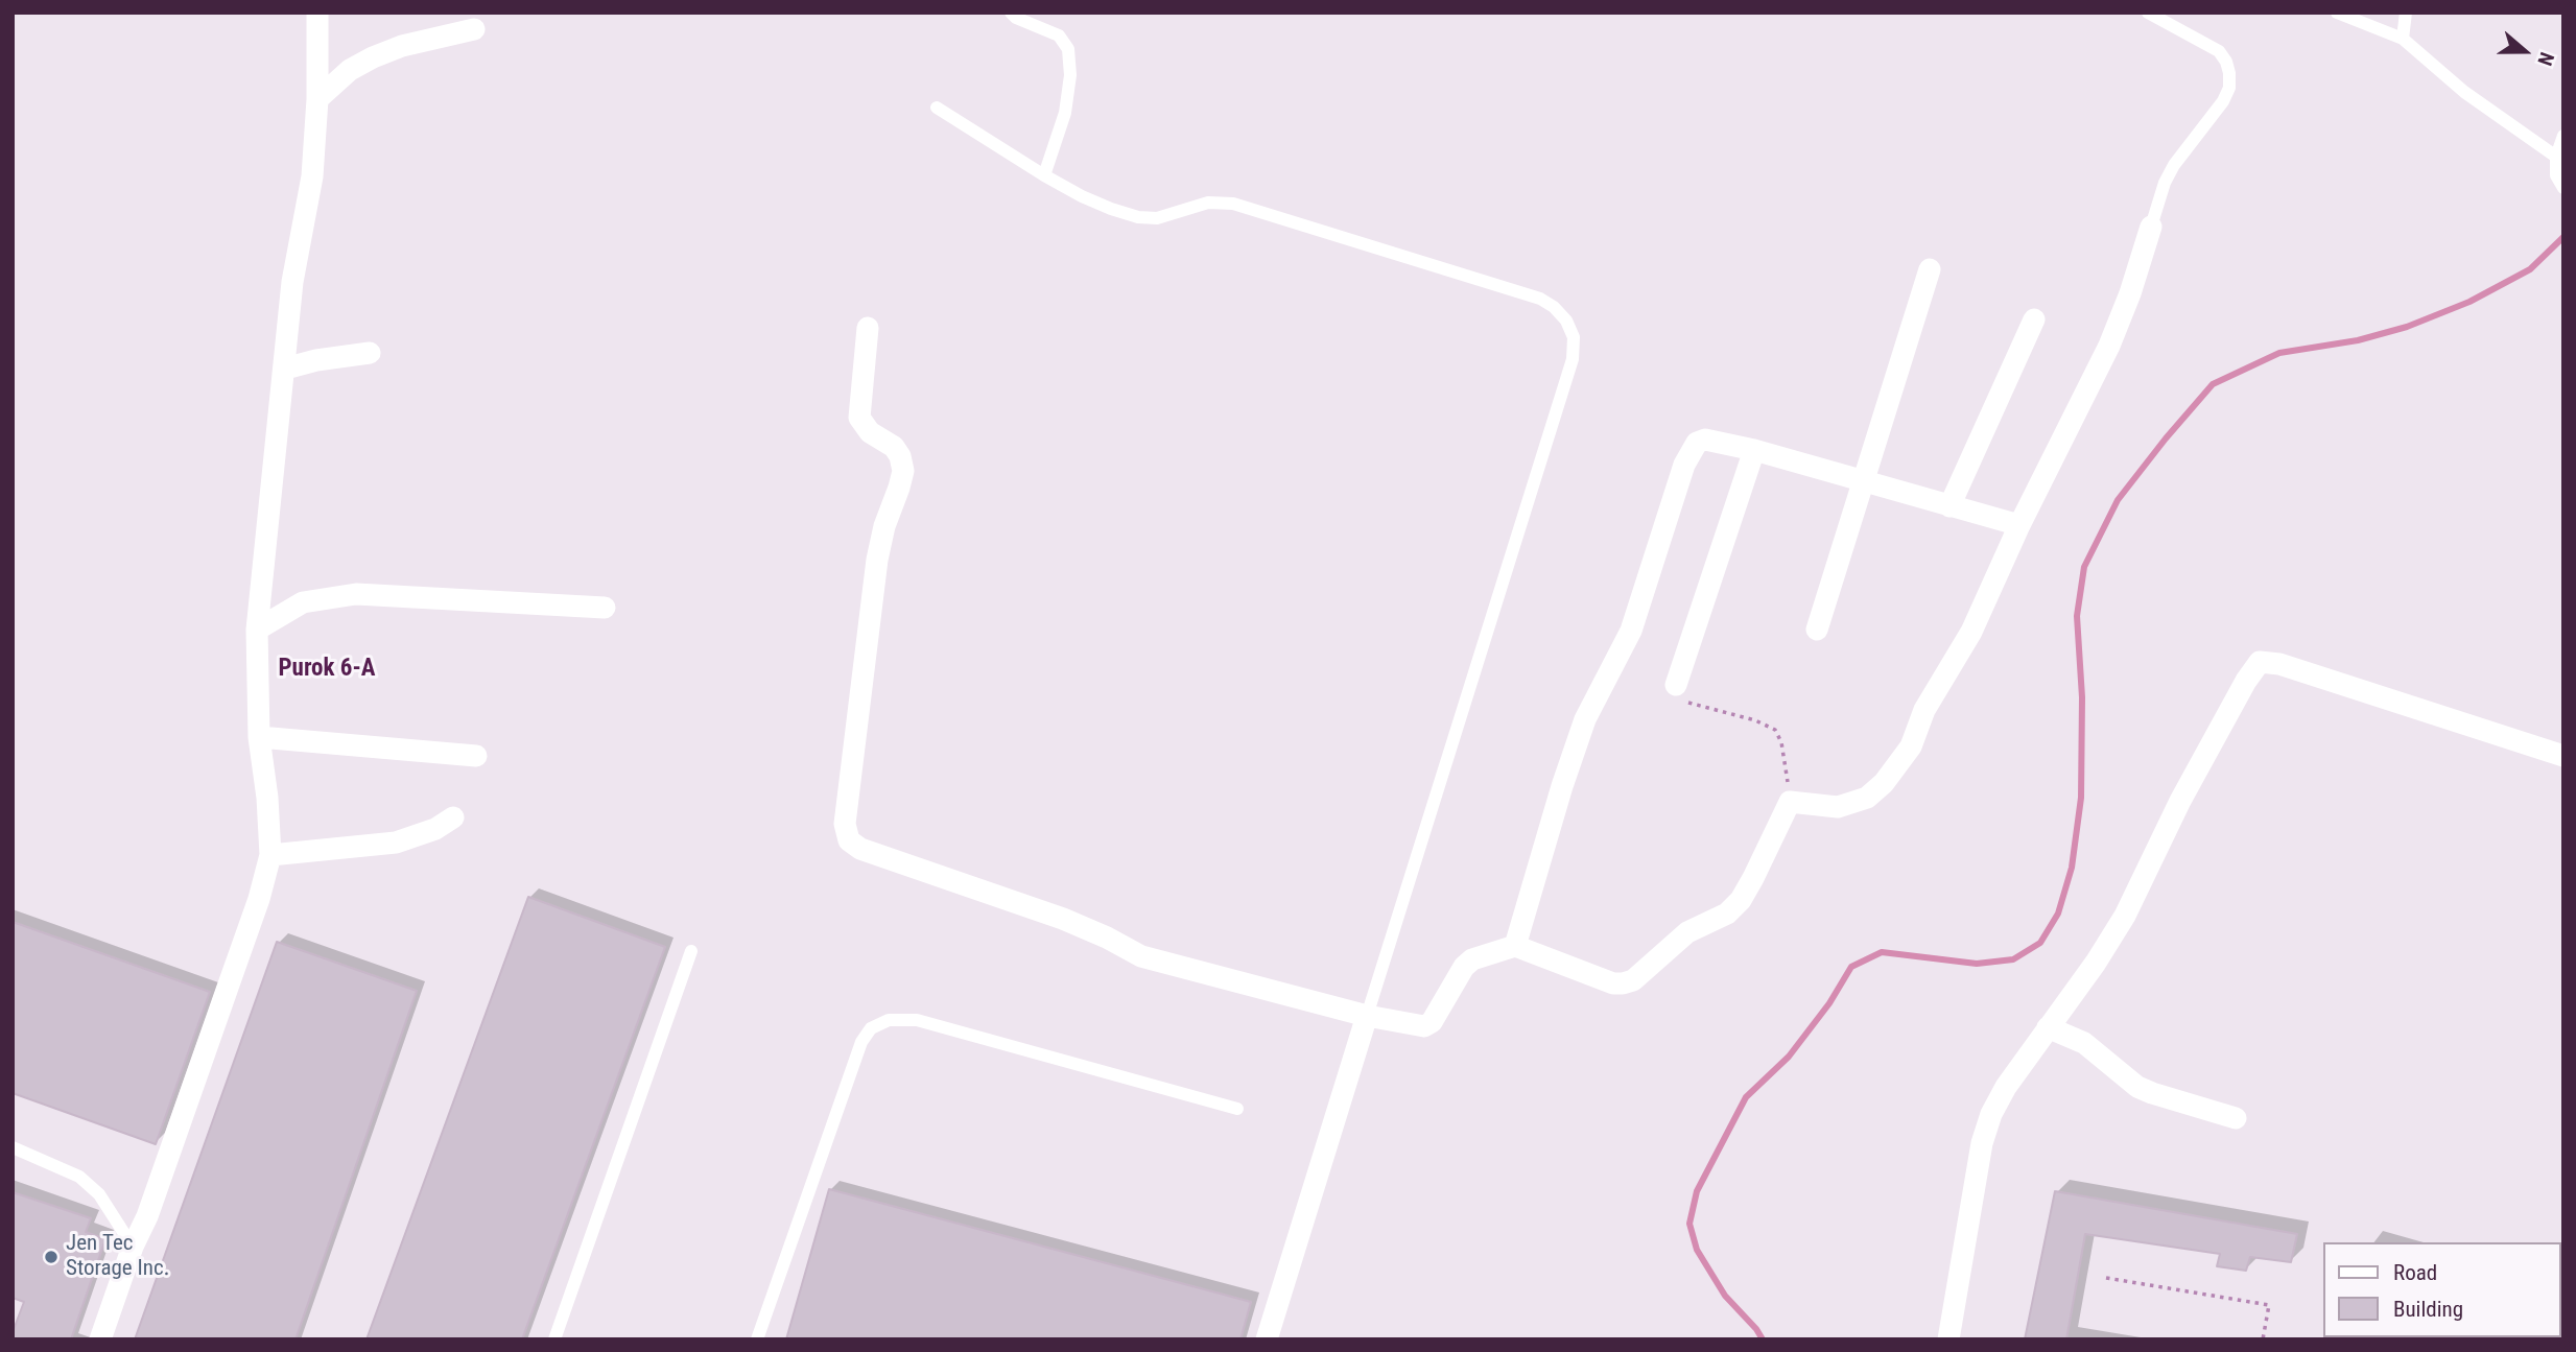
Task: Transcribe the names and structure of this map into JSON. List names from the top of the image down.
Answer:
{
  "districts": ["Purok 6-A"],
  "places": ["Jen Tec Storage Inc."],
  "legend": ["Road", "Building"],
  "north": "right"
}
